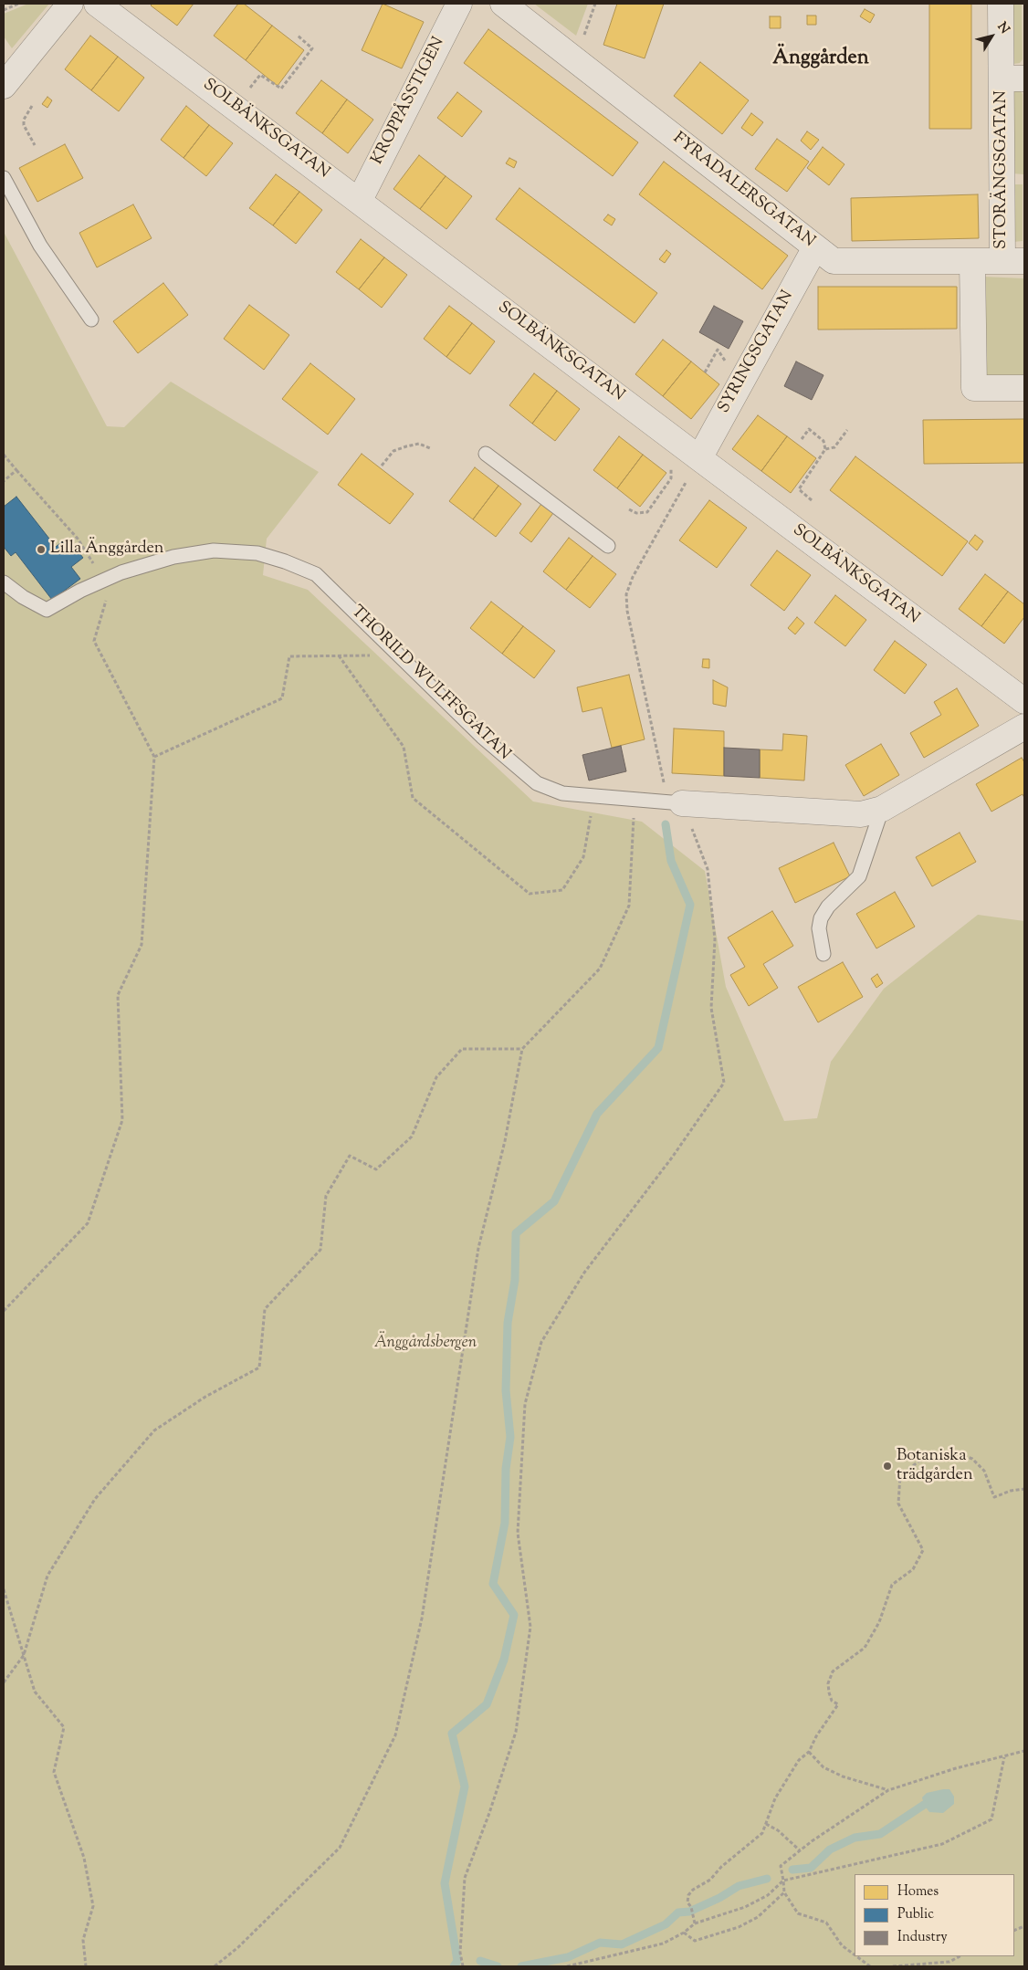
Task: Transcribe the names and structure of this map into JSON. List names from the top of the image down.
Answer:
{
  "streets": {
    "street": [
      "KROPPÅSSTIGEN",
      "SOLBÄNKSGATAN",
      "STORÄNGSGATAN",
      "FYRADALERSGATAN",
      "SYRINGSGATAN",
      "THORILD WULFFSGATAN"
    ]
  },
  "crossings": [
    ["KROPPÅSSTIGEN", "SOLBÄNKSGATAN"],
    ["SOLBÄNKSGATAN", "SYRINGSGATAN"],
    ["STORÄNGSGATAN", "FYRADALERSGATAN"],
    ["FYRADALERSGATAN", "SYRINGSGATAN"]
  ],
  "districts": ["Änggården"],
  "parks": ["Änggårdsbergen"],
  "places": ["Lilla Änggården", "Botaniska trädgården"],
  "legend": ["Homes", "Public", "Industry"],
  "north": "top right"
}
